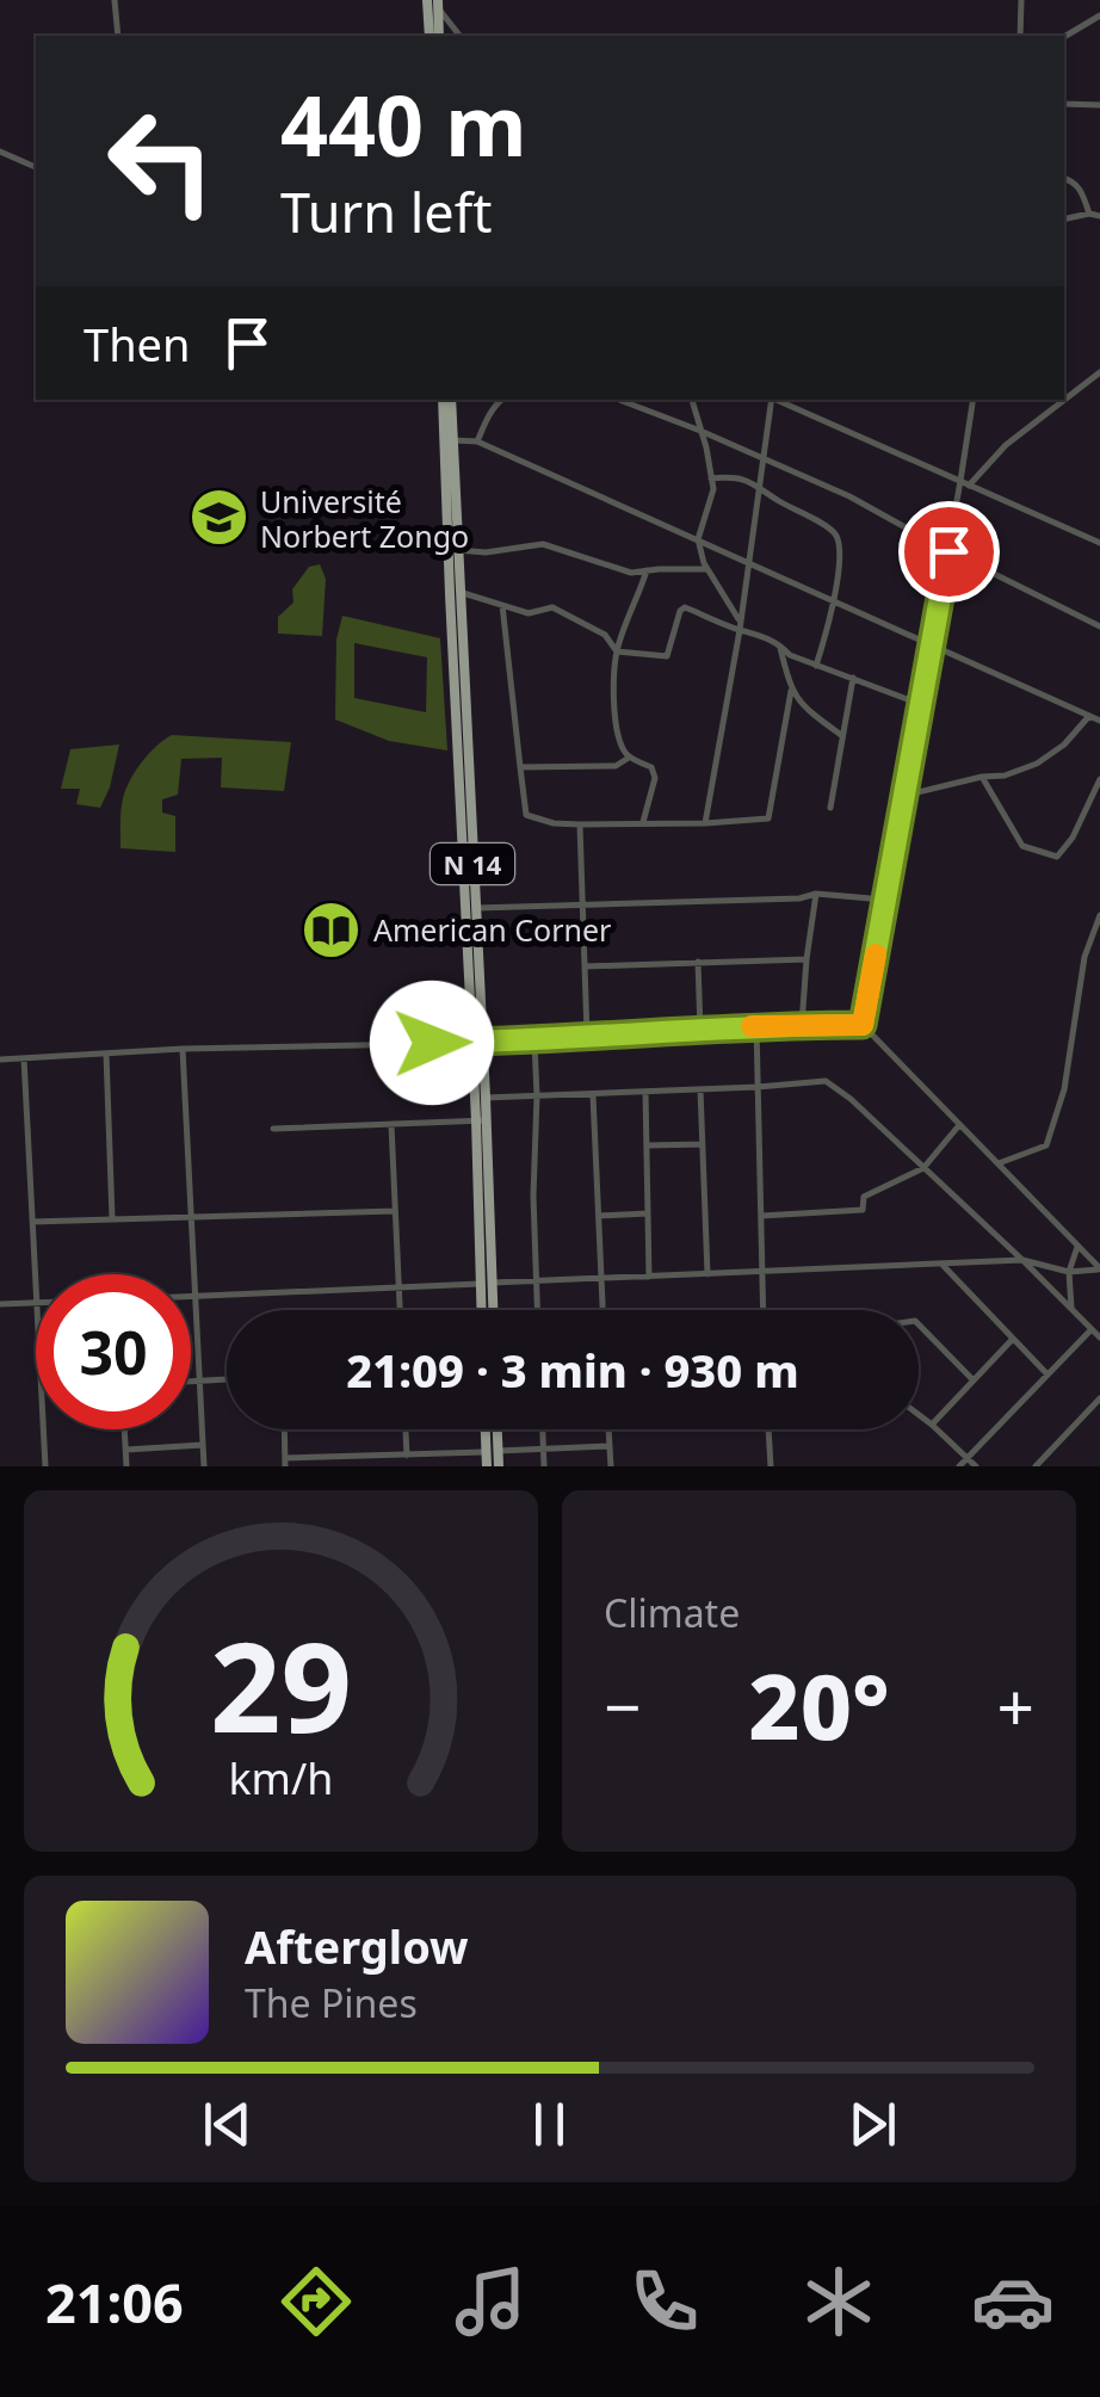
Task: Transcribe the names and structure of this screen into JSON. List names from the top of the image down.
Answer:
{
  "streets": {
    "main road": ["N 14"]
  },
  "places": {
    "school or university": ["Université Norbert Zongo"],
    "library": ["American Corner"]
  },
  "page": {
    "turn": ["440 m", "Turn left"],
    "then": "Then",
    "limit": "30",
    "trip": "21:09 · 3 min · 930 m",
    "tile": "Climate",
    "heat": ["−", "20°", "+"],
    "song": ["Afterglow", "The Pines"],
    "tabs": "21:06",
    "gauge": ["29", "km/h"]
  }
}
